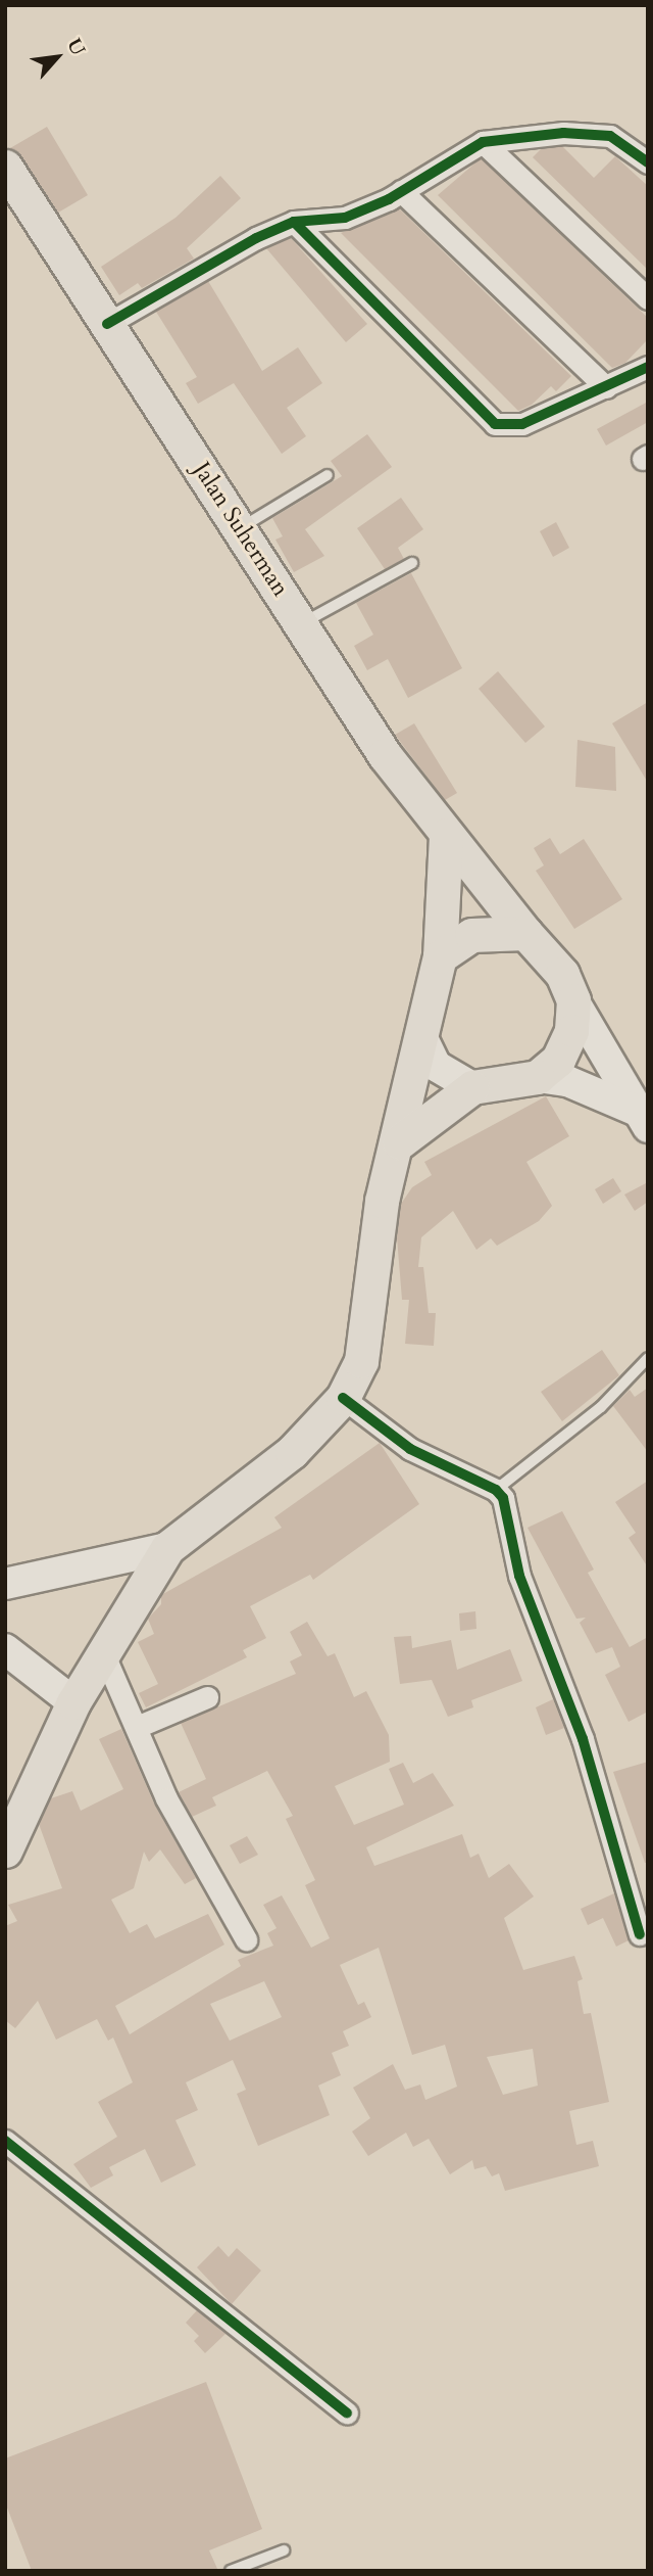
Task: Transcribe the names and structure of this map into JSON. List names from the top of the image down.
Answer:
{
  "streets": {
    "main road": ["Jalan Suherman"]
  },
  "north": "top right"
}
